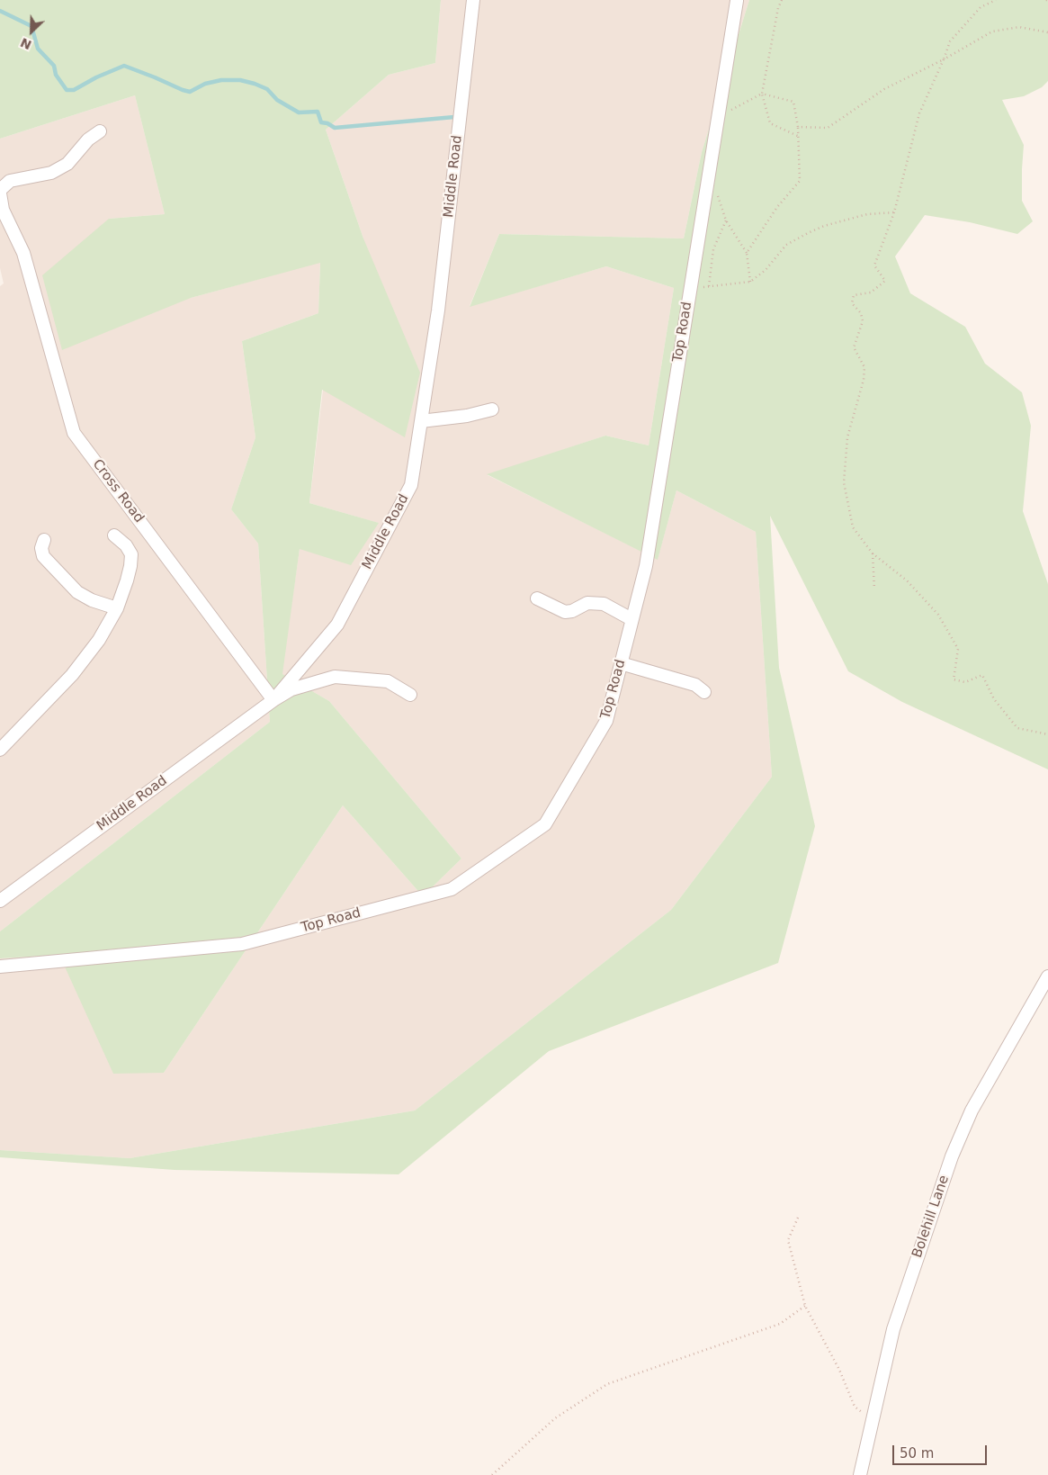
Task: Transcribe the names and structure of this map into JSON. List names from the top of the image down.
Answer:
{
  "streets": {
    "street": [
      "Middle Road",
      "Top Road",
      "Cross Road",
      "Bolehill Lane"
    ]
  },
  "crossings": [
    ["Middle Road", "Cross Road"]
  ],
  "scale_bar": "50 m",
  "north": "bottom left"
}
